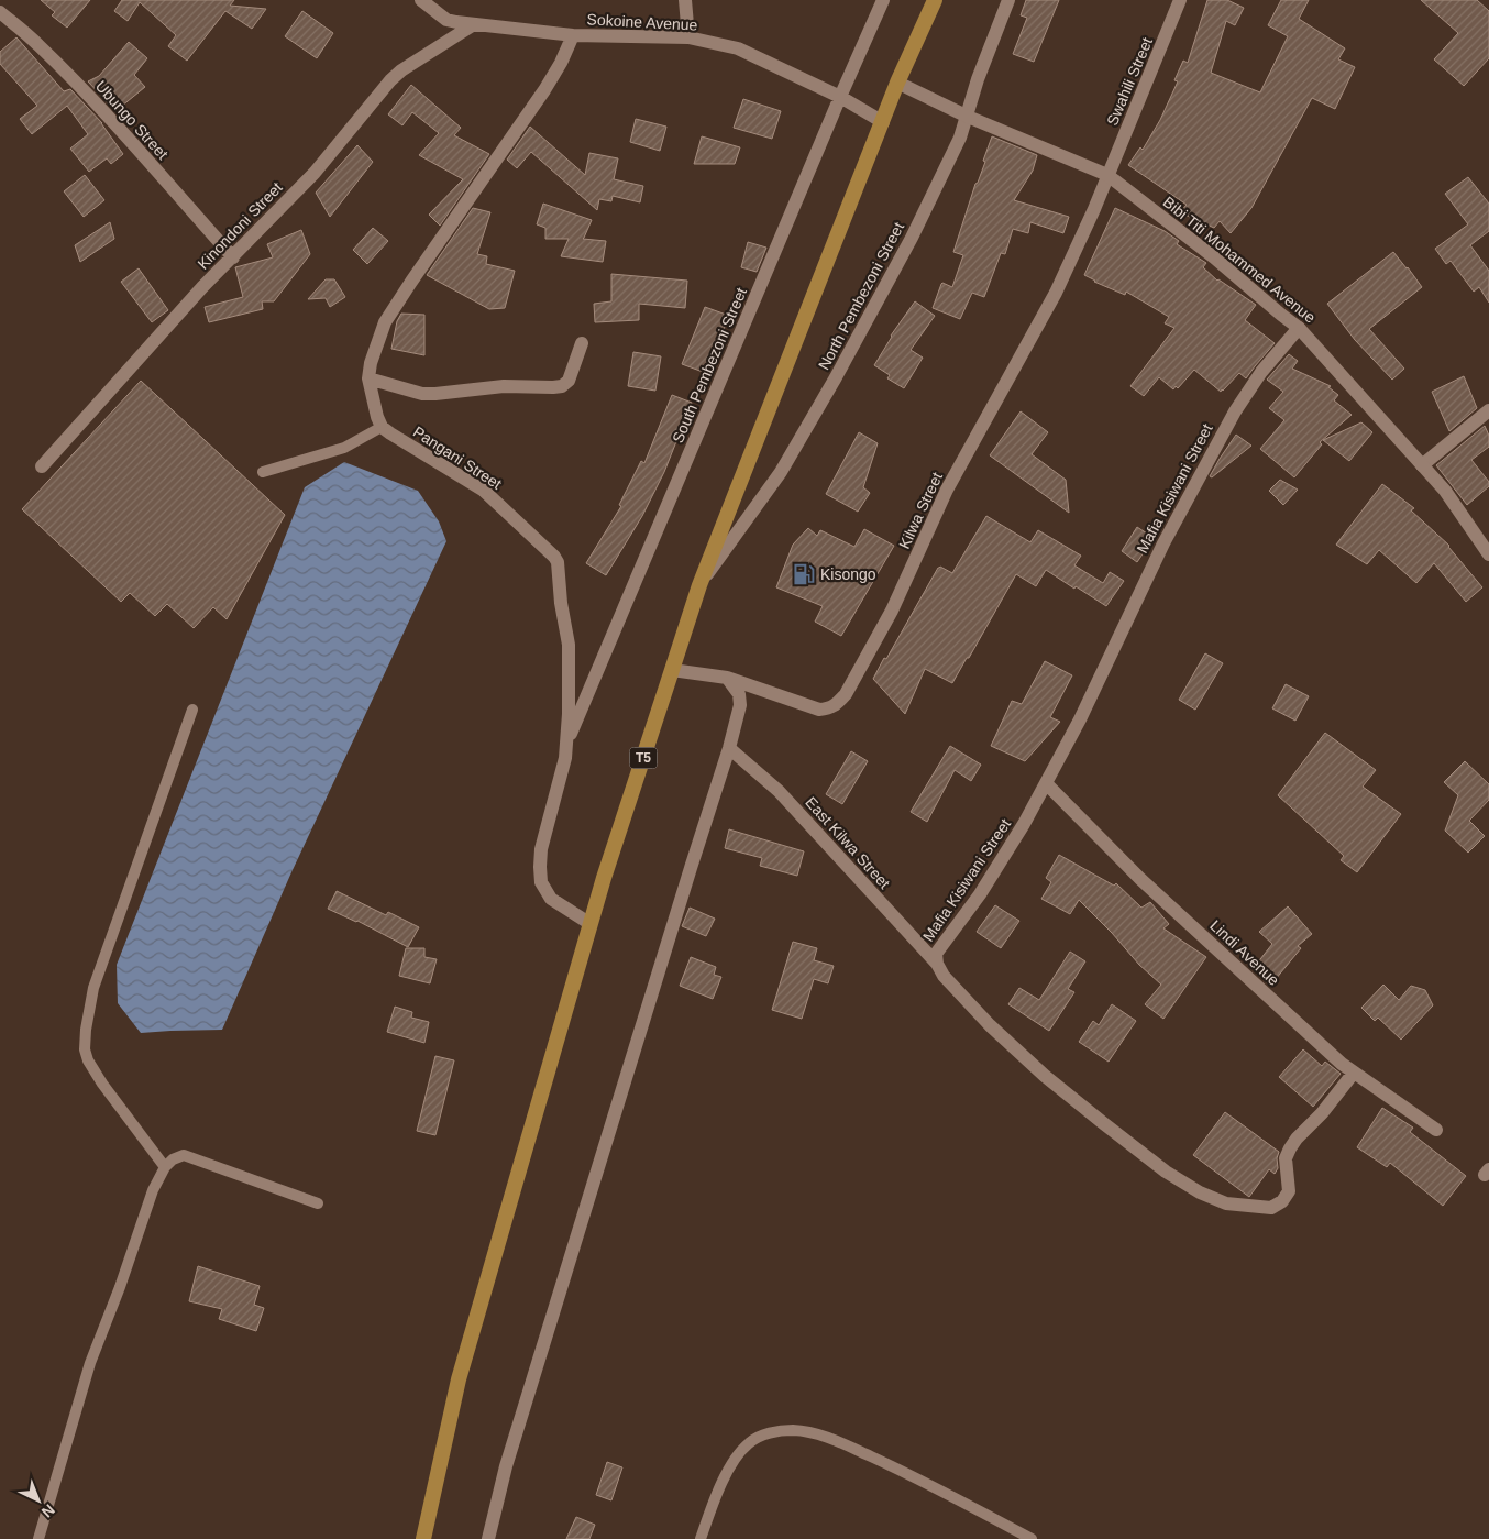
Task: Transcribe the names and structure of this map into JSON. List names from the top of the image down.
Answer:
{
  "streets": {
    "highway": ["T5"],
    "street": [
      "Sokoine Avenue",
      "Swahili Street",
      "Ubungo Street",
      "Kinondoni Street",
      "Bibi Titi Mohammed Avenue",
      "North Pembezoni Street",
      "South Pembezoni Street",
      "Pangani Street",
      "Mafia Kisiwani Street",
      "Kilwa Street",
      "East Kilwa Street",
      "Lindi Avenue"
    ]
  },
  "crossings": [
    ["Sokoine Avenue", "Kinondoni Street"],
    ["Sokoine Avenue", "South Pembezoni Street"],
    ["Sokoine Avenue", "T5"],
    ["Swahili Street", "Bibi Titi Mohammed Avenue"],
    ["Swahili Street", "Kilwa Street"],
    ["Ubungo Street", "Kinondoni Street"],
    ["Bibi Titi Mohammed Avenue", "North Pembezoni Street"],
    ["Bibi Titi Mohammed Avenue", "Mafia Kisiwani Street"],
    ["Bibi Titi Mohammed Avenue", "Kilwa Street"],
    ["Bibi Titi Mohammed Avenue", "T5"],
    ["North Pembezoni Street", "T5"],
    ["South Pembezoni Street", "Pangani Street"],
    ["Pangani Street", "T5"],
    ["Mafia Kisiwani Street", "East Kilwa Street"],
    ["Mafia Kisiwani Street", "Lindi Avenue"],
    ["Kilwa Street", "T5"]
  ],
  "places": {
    "fuel station": ["Kisongo"]
  },
  "north": "bottom right"
}
